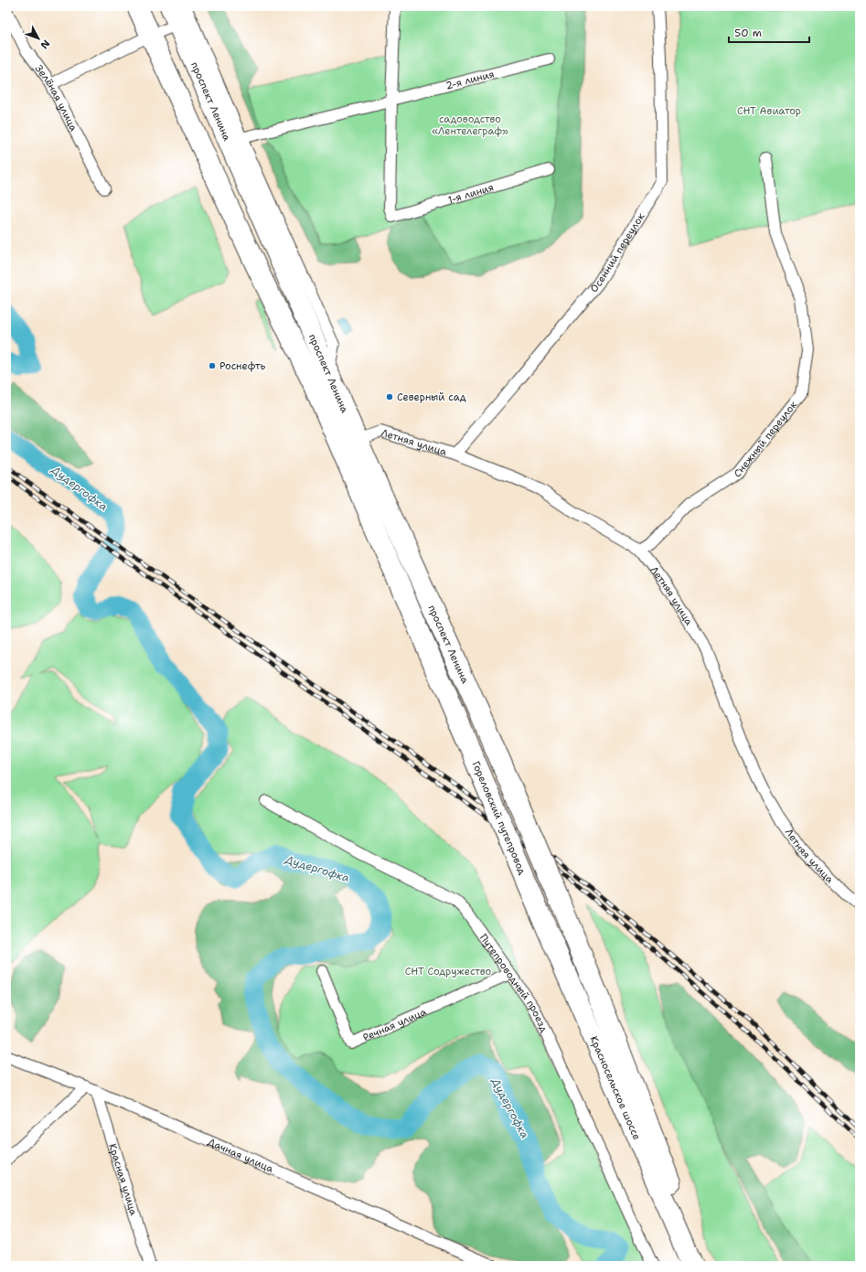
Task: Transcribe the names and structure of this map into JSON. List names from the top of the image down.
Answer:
{
  "streets": {
    "highway": ["проспект Ленина", "Гореловский путепровод", "Красносельское шоссе"],
    "street": [
      "2-я линия",
      "Зелёная улица",
      "1-я линия",
      "Осенний переулок",
      "Снежный переулок",
      "Летняя улица",
      "Путепроводный проезд",
      "Речная улица",
      "Дачная улица",
      "Красная улица"
    ]
  },
  "crossings": [
    ["2-я линия", "1-я линия"],
    ["проспект Ленина", "Летняя улица"],
    ["проспект Ленина", "Гореловский путепровод"],
    ["проспект Ленина", "Красносельское шоссе"],
    ["Осенний переулок", "Летняя улица"],
    ["Снежный переулок", "Летняя улица"],
    ["Гореловский путепровод", "Красносельское шоссе"],
    ["Путепроводный проезд", "Речная улица"],
    ["Дачная улица", "Красная улица"]
  ],
  "water": ["Дудергофка"],
  "parks": ["СНТ Авиатор", "садоводство «Лентелеграф»", "СНТ Содружество"],
  "places": ["Роснефть", "Северный сад"],
  "scale_bar": "50 m",
  "north": "bottom right"
}
